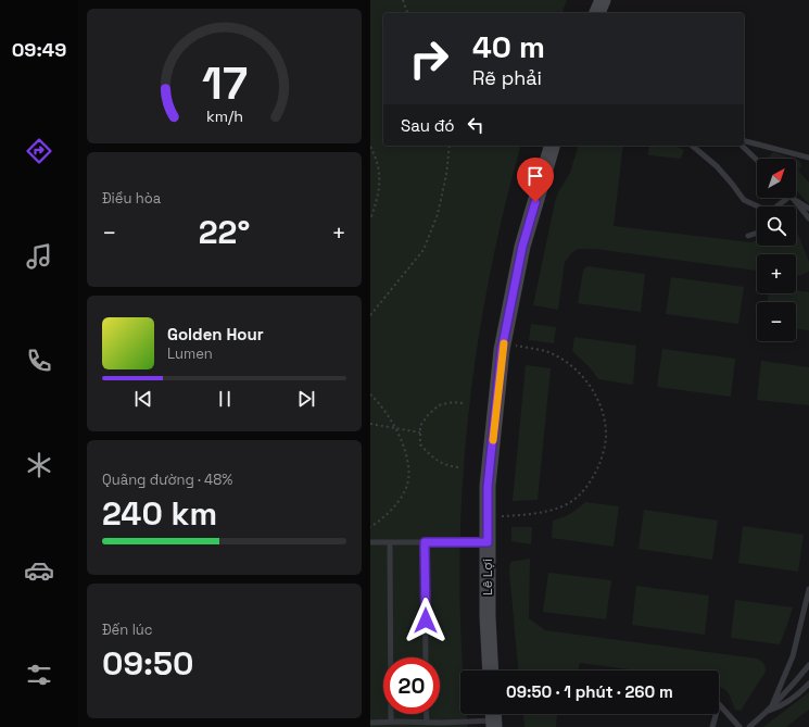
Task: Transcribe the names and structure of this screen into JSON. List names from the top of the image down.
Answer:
{
  "streets": {
    "main road": ["Lê Lợi"]
  },
  "north": "top right",
  "page": {
    "tabs": "09:49",
    "turn": ["40 m", "Rẽ phải"],
    "then": "Sau đó",
    "tile": [
      "Điều hòa",
      ["Quãng đường · 48%", "240 km"],
      ["Đến lúc", "09:50"]
    ],
    "map_buttons": ["+", "−"],
    "heat": ["−", "22°", "+"],
    "song": ["Golden Hour", "Lumen"],
    "limit": "20",
    "trip": "09:50 · 1 phút · 260 m",
    "gauge": ["17", "km/h"]
  }
}
